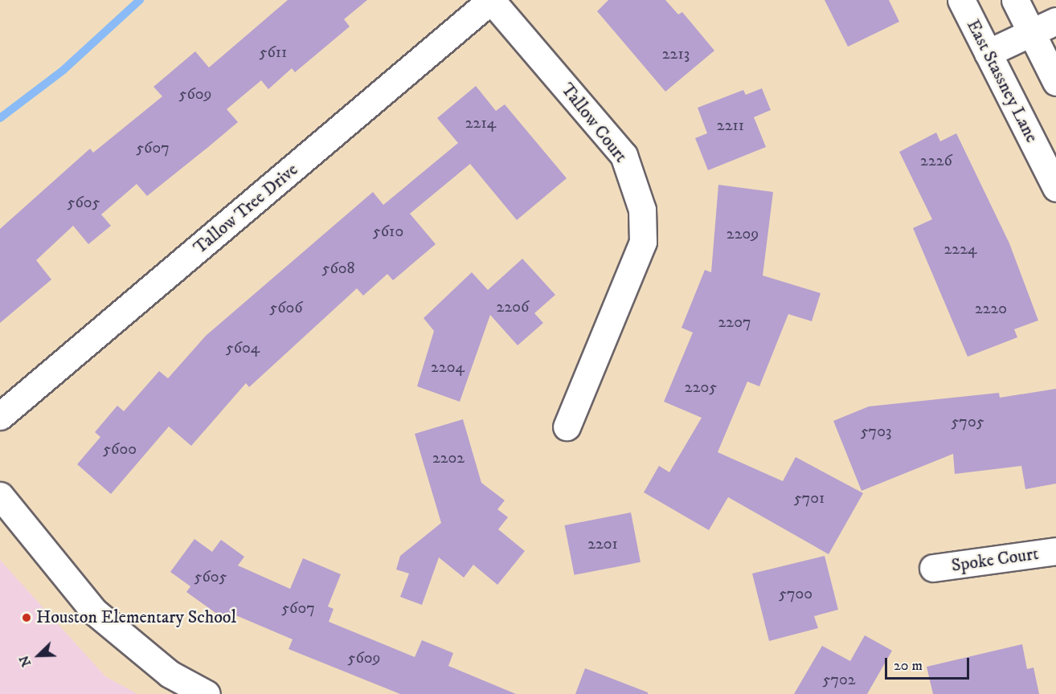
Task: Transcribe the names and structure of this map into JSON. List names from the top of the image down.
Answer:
{
  "streets": {
    "street": [
      "East Stassney Lane",
      "Tallow Court",
      "Tallow Tree Drive",
      "Spoke Court"
    ]
  },
  "crossings": [
    ["Tallow Court", "Tallow Tree Drive"]
  ],
  "places": ["Houston Elementary School"],
  "house_numbers": [
    "5611",
    "2213",
    "5609",
    "2214",
    "2211",
    "5607",
    "2226",
    "5605",
    "5610",
    "2209",
    "2224",
    "5608",
    "2206",
    "5606",
    "2220",
    "2207",
    "5604",
    "2204",
    "2205",
    "5705",
    "5703",
    "5600",
    "2202",
    "5701",
    "2201",
    "5605",
    "5700",
    "5607",
    "5609",
    "5702"
  ],
  "scale_bar": "20 m",
  "north": "bottom left"
}
